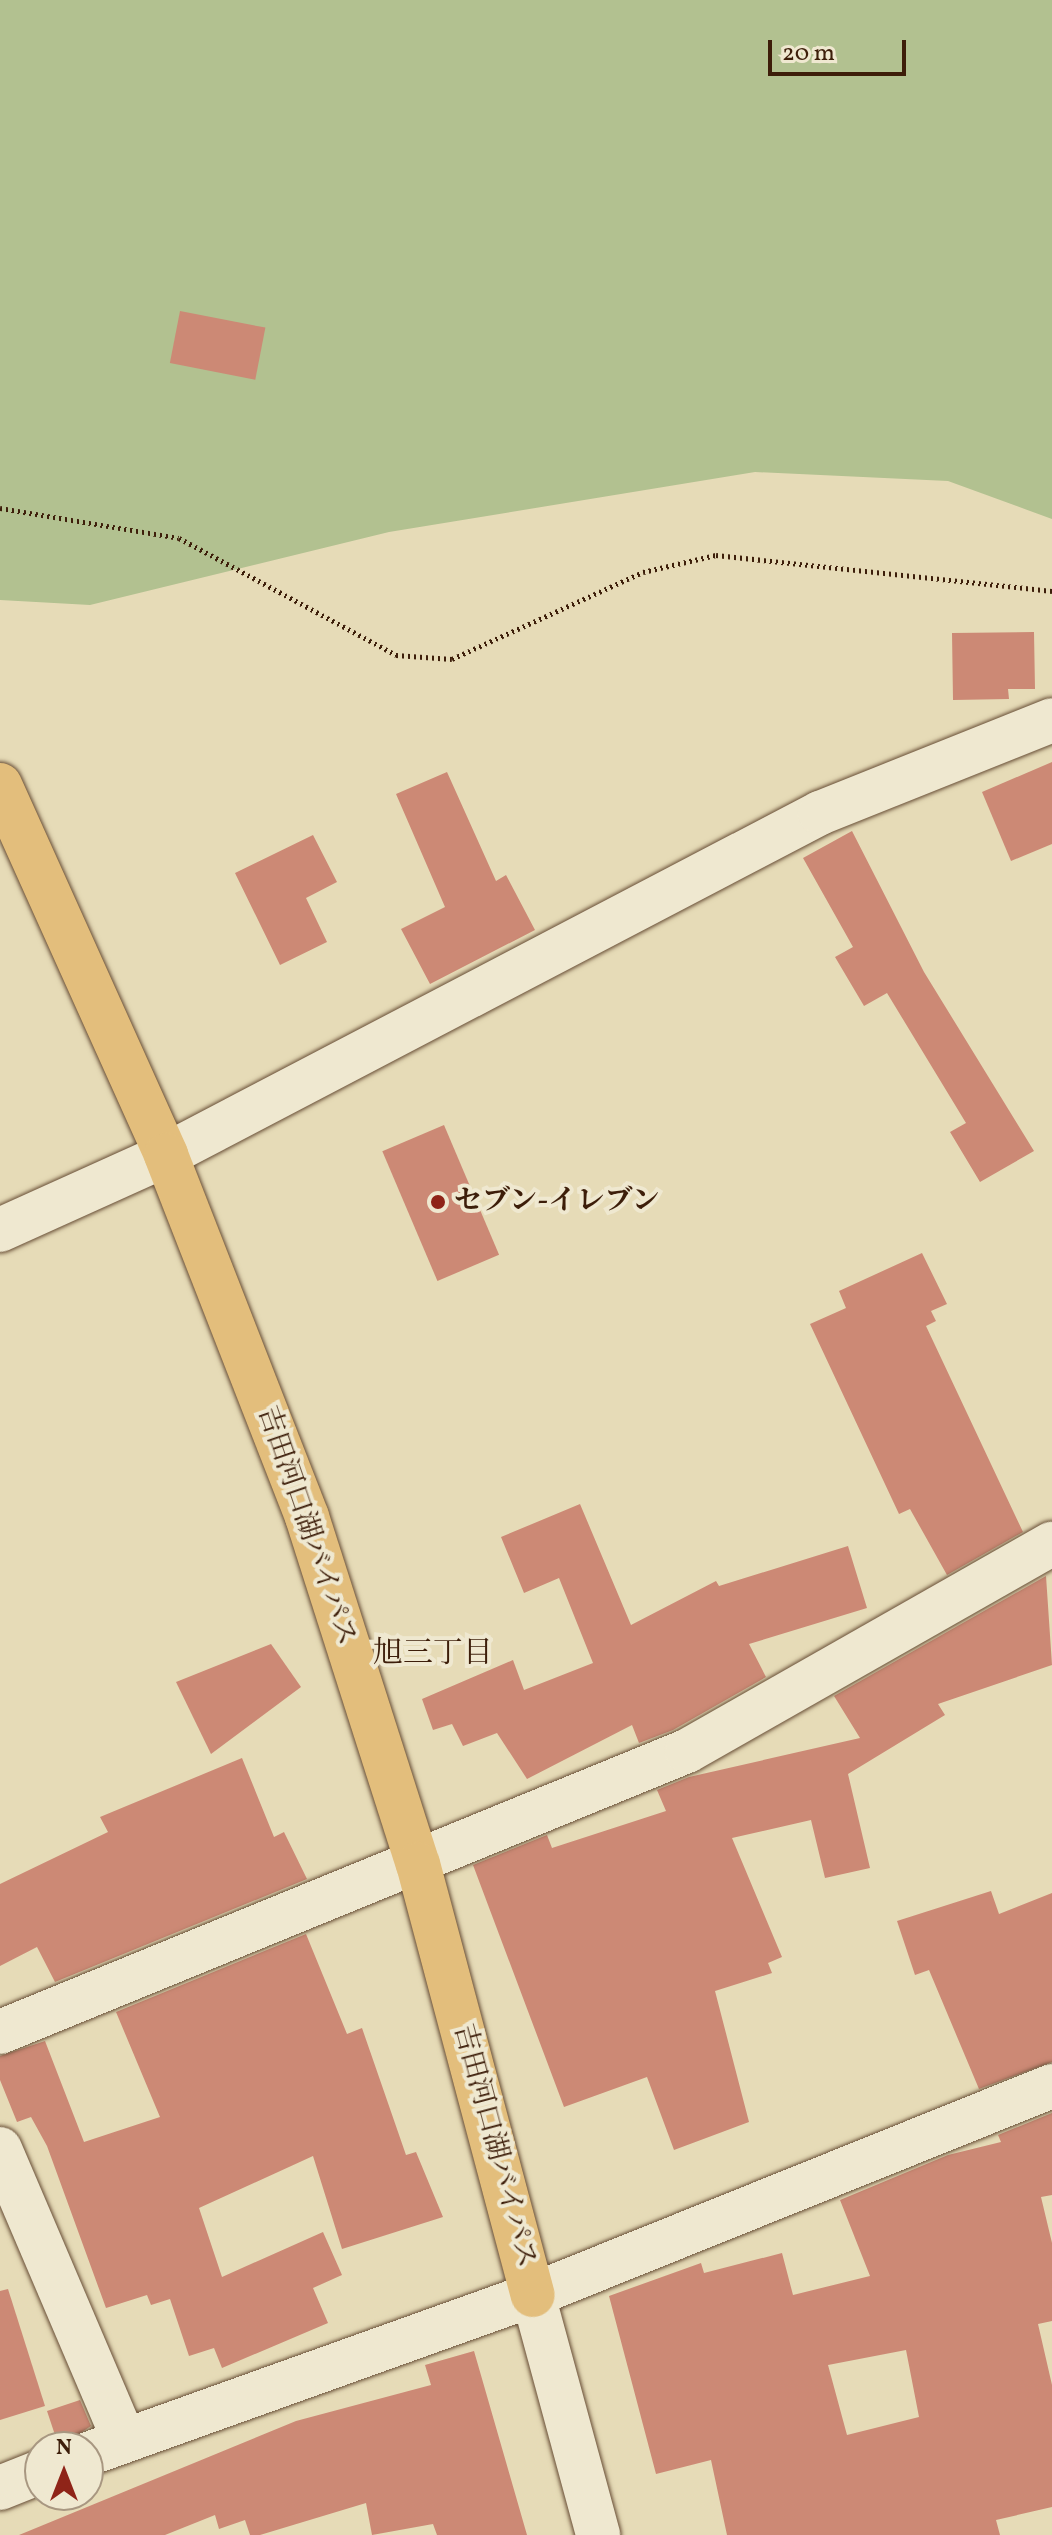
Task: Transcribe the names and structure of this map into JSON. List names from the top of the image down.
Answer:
{
  "streets": {
    "highway": ["吉田河口湖バイパス"]
  },
  "districts": ["旭三丁目"],
  "places": ["セブン-イレブン"],
  "scale_bar": "20 m",
  "north": "top"
}
